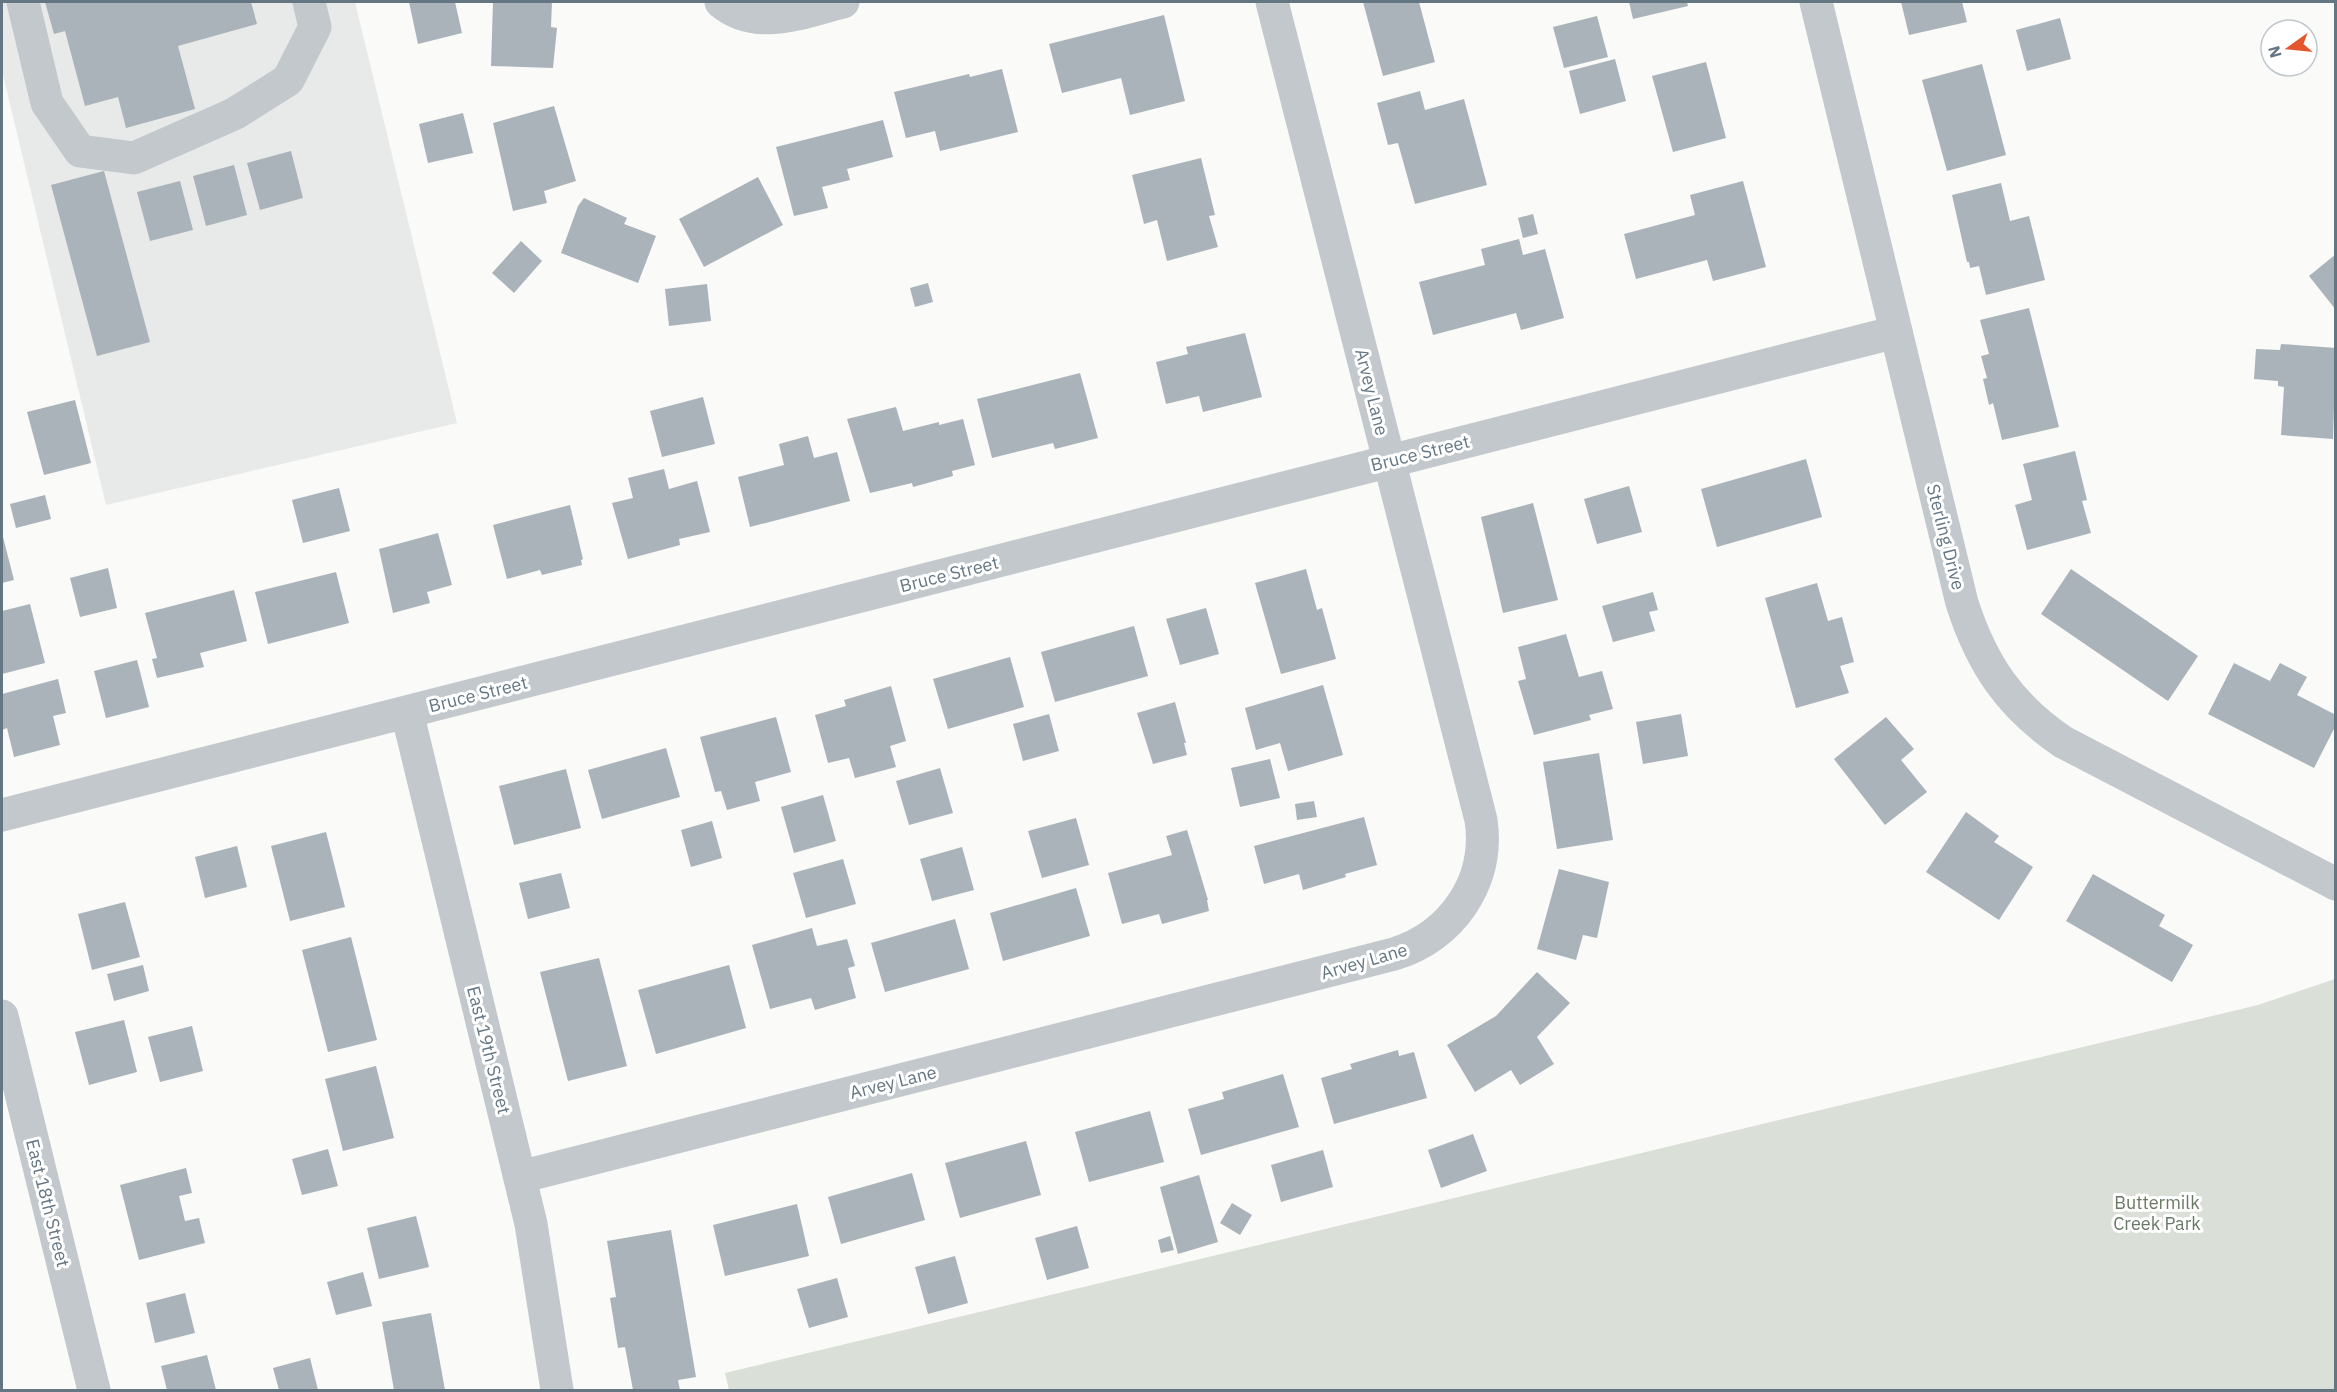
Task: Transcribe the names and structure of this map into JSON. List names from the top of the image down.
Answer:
{
  "streets": {
    "street": [
      "Arvey Lane",
      "Bruce Street",
      "Sterling Drive",
      "East 19th Street",
      "East 18th Street"
    ]
  },
  "crossings": [
    ["Arvey Lane", "Bruce Street"],
    ["Arvey Lane", "East 19th Street"],
    ["Bruce Street", "Sterling Drive"],
    ["Bruce Street", "East 19th Street"]
  ],
  "parks": ["Buttermilk Creek Park"],
  "north": "left"
}
